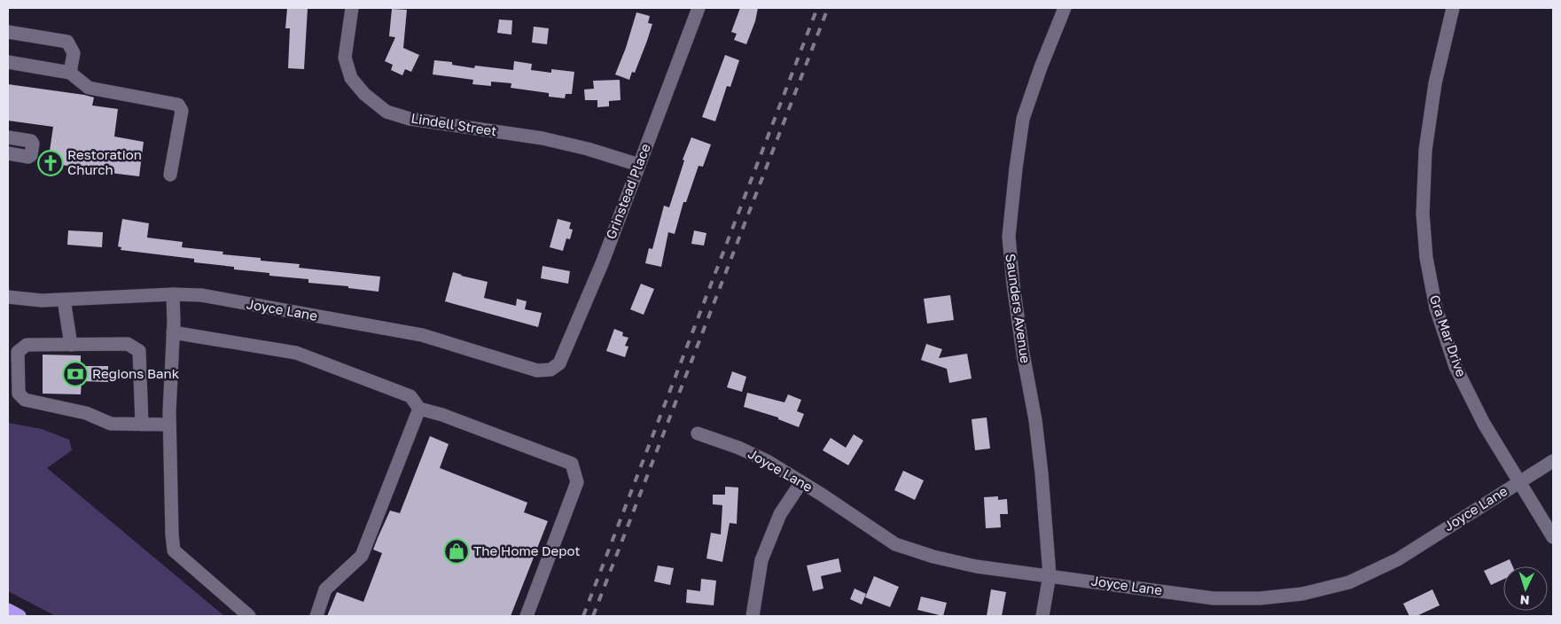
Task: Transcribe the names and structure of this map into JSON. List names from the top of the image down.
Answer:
{
  "streets": {
    "street": [
      "Lindell Street",
      "Grinstead Place",
      "Saunders Avenue",
      "Joyce Lane",
      "Gra Mar Drive"
    ]
  },
  "crossings": [
    ["Lindell Street", "Grinstead Place"],
    ["Grinstead Place", "Joyce Lane"],
    ["Saunders Avenue", "Joyce Lane"],
    ["Joyce Lane", "Gra Mar Drive"]
  ],
  "places": {
    "church": ["Restoration Church"],
    "bank": ["Regions Bank"],
    "shop": ["The Home Depot"]
  },
  "north": "bottom"
}
